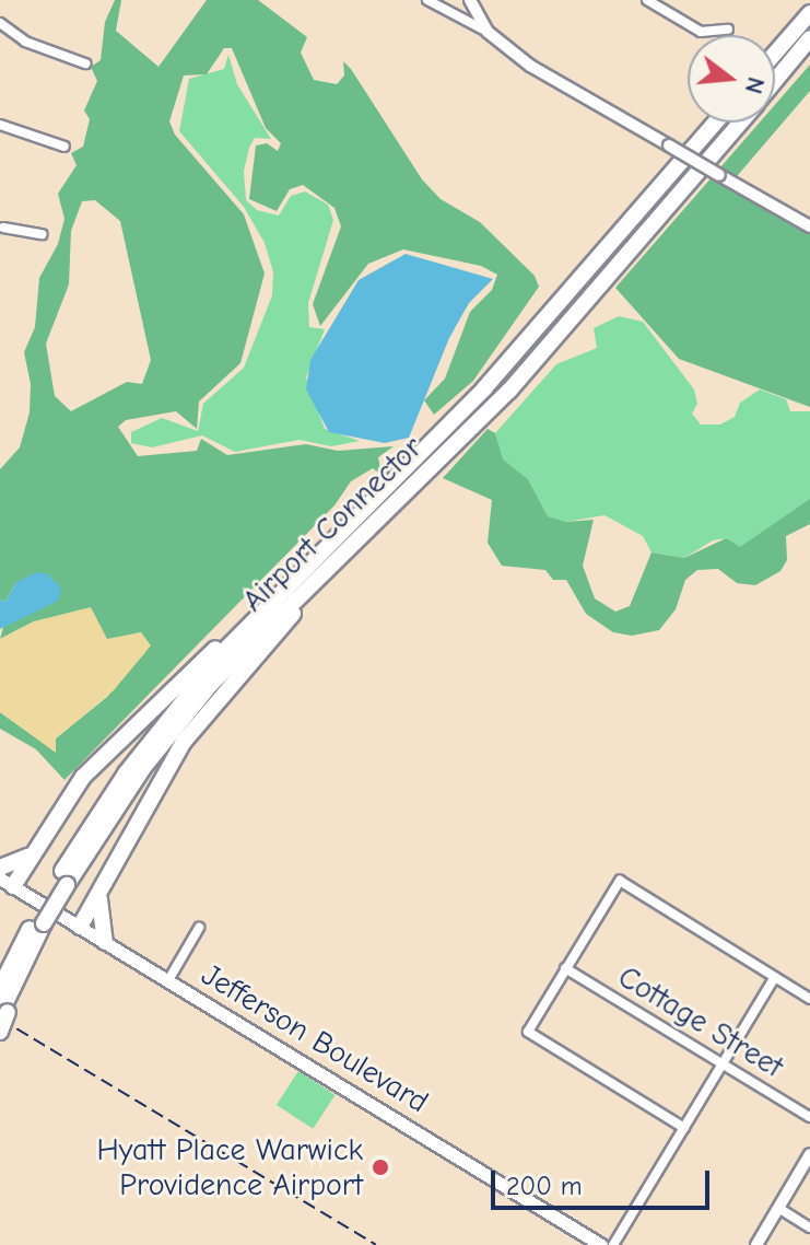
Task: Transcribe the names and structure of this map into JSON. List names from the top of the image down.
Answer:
{
  "streets": {
    "highway": ["Airport Connector"],
    "main road": ["Jefferson Boulevard"],
    "street": ["Cottage Street"]
  },
  "places": ["Hyatt Place Warwick Providence Airport"],
  "scale_bar": "200 m",
  "north": "right"
}
